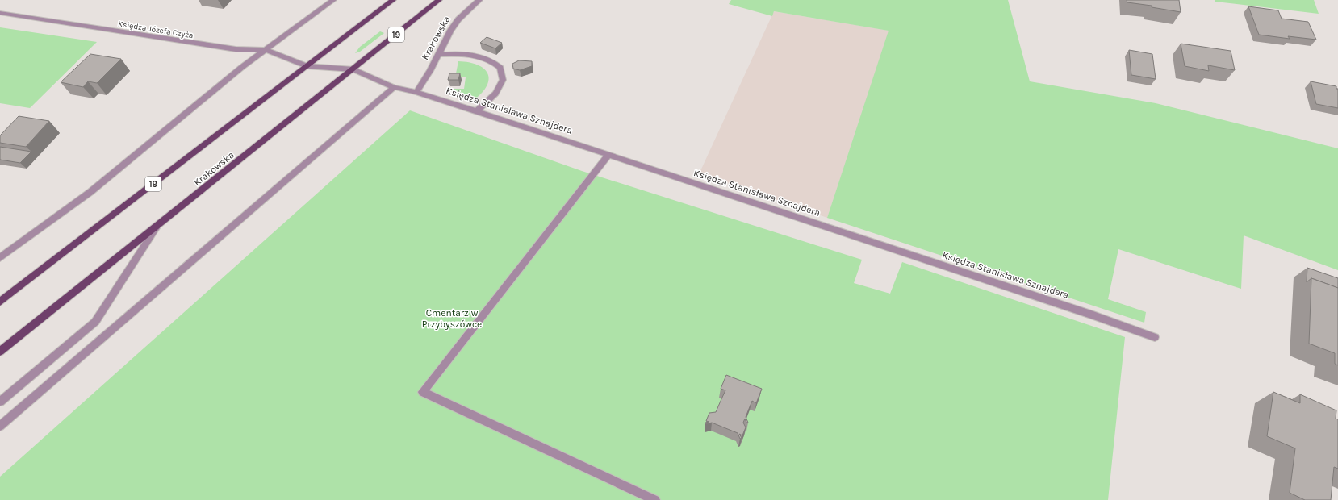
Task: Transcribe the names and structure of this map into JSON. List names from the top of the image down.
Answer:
{
  "streets": {
    "main road": ["19", "Krakowska"],
    "street": ["Księdza Józefa Czyża", "Księdza Stanisława Sznajdera"]
  },
  "crossings": [
    ["Księdza Józefa Czyża", "19"],
    ["Księdza Józefa Czyża", "Krakowska"],
    ["Księdza Józefa Czyża", "Księdza Stanisława Sznajdera"],
    ["Krakowska", "Księdza Stanisława Sznajdera"]
  ],
  "parks": ["Cmentarz w Przybyszówce"]
}
